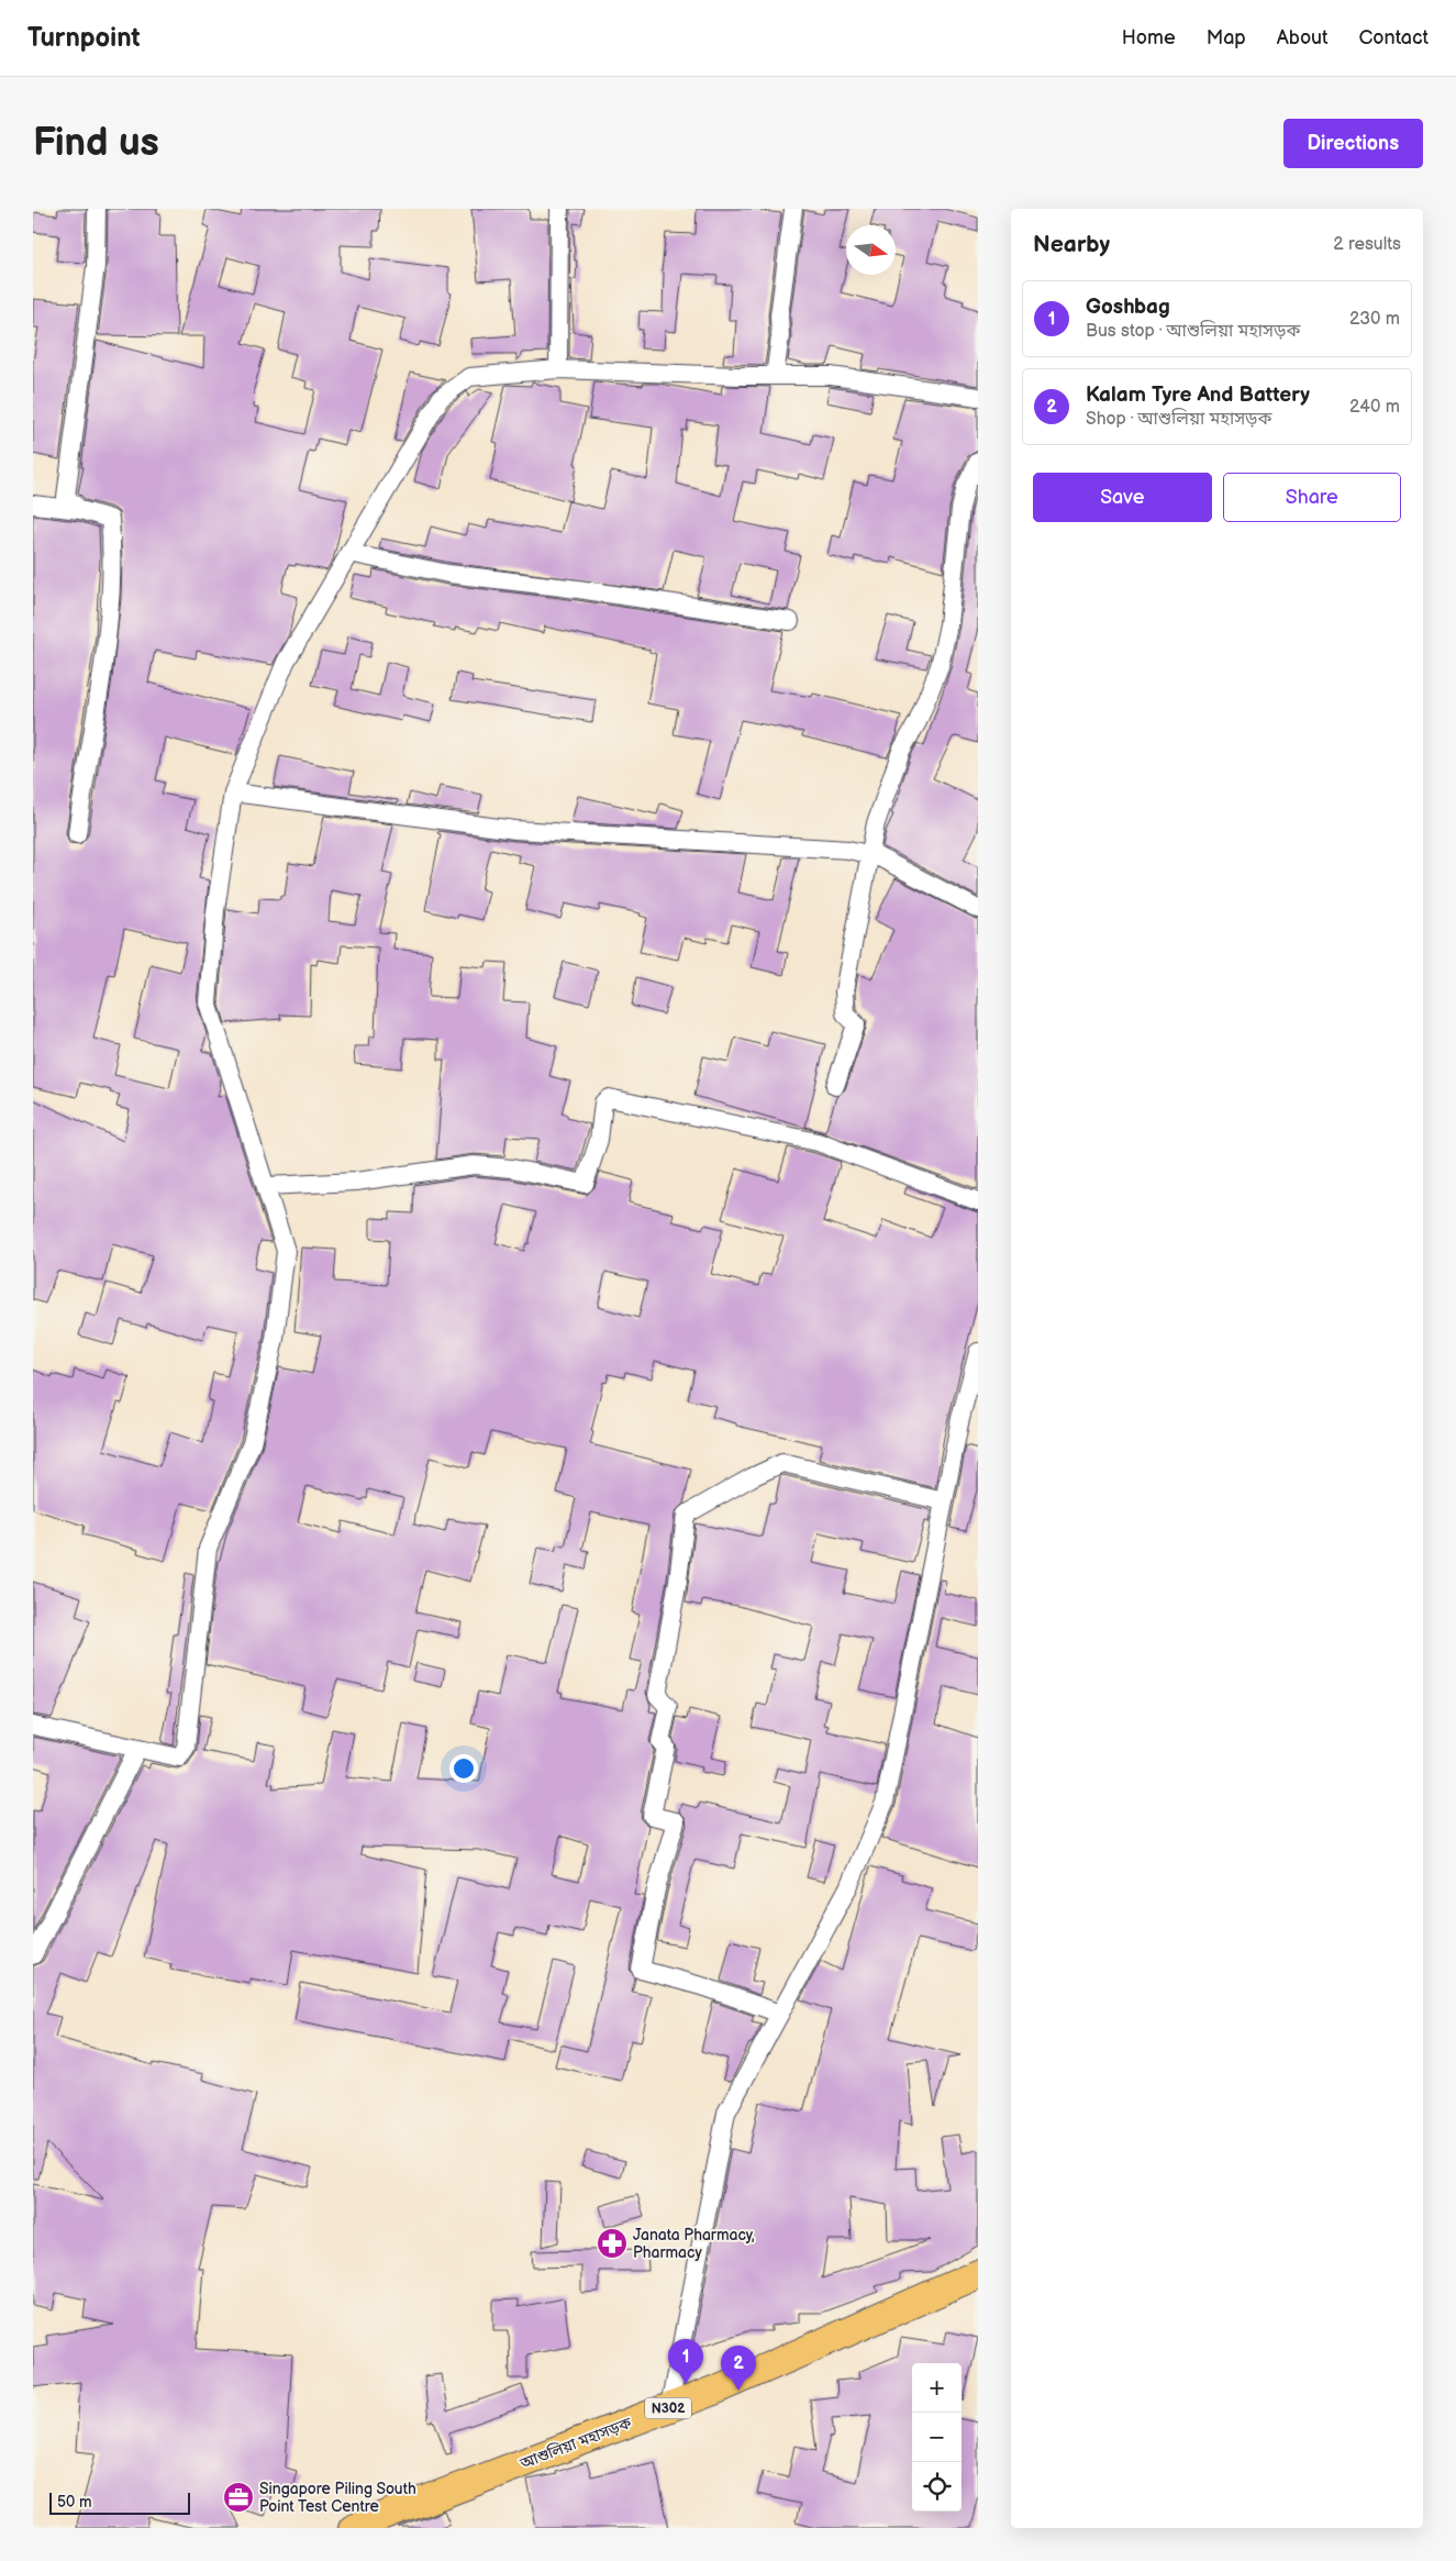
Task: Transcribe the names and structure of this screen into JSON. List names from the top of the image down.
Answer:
{
  "streets": {
    "highway": ["N302", "আশুলিয়া মহাসড়ক"]
  },
  "places": {
    "pharmacy": ["Janata Pharmacy, Pharmacy"],
    "office": ["Singapore Piling South Point Test Centre"]
  },
  "scale_bar": "50 m",
  "north": "right",
  "page": {
    "header": "Turnpoint",
    "nav": [
      "Home",
      "Map",
      "About",
      "Contact"
    ],
    "buttons": [
      "Directions",
      ["Save", "Share"]
    ],
    "title": "Find us",
    "heading": ["Nearby", "2 results"],
    "list": [
      {
        "mark": "1",
        "name": "Goshbag",
        "note": "Bus stop · আশুলিয়া মহাসড়ক",
        "value": "230 m"
      },
      {
        "mark": "2",
        "name": "Kalam Tyre And Battery",
        "note": "Shop · আশুলিয়া মহাসড়ক",
        "value": "240 m"
      }
    ],
    "pins": ["1", "2"],
    "map_buttons": ["+", "−"],
    "scale": "50 m"
  }
}
